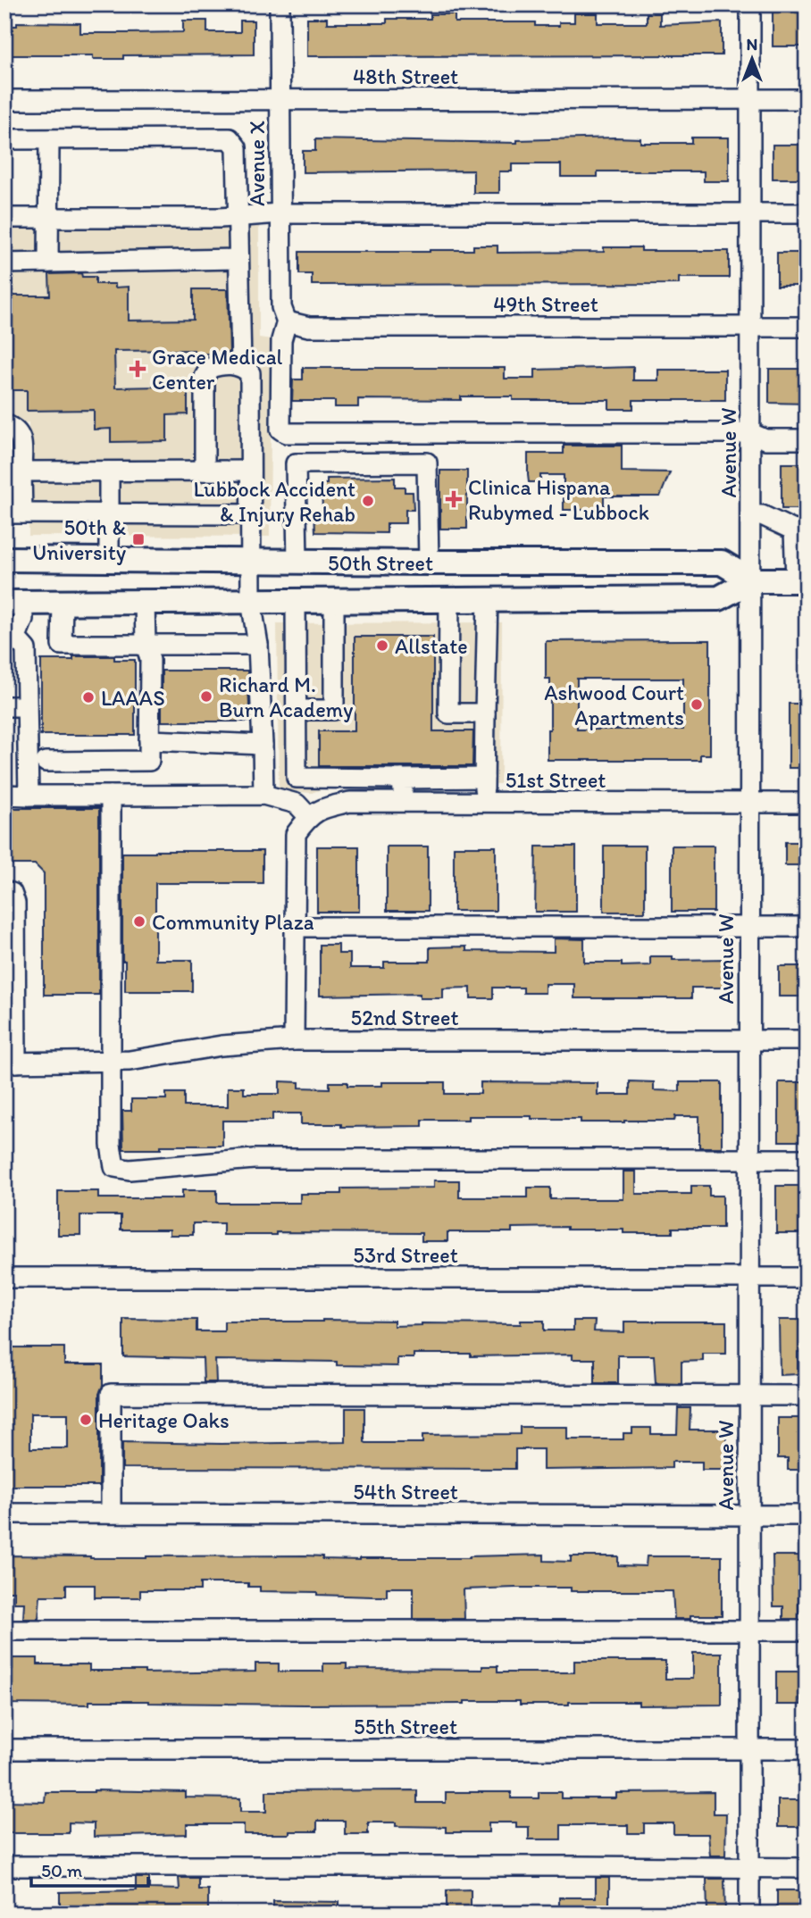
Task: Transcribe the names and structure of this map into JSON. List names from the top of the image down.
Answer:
{
  "streets": {
    "main road": ["50th Street"],
    "street": [
      "48th Street",
      "Avenue X",
      "49th Street",
      "Avenue W",
      "51st Street",
      "52nd Street",
      "53rd Street",
      "54th Street",
      "55th Street"
    ]
  },
  "crossings": [
    ["48th Street", "Avenue X"],
    ["48th Street", "Avenue W"],
    ["Avenue X", "49th Street"],
    ["49th Street", "Avenue W"],
    ["Avenue W", "50th Street"],
    ["Avenue W", "51st Street"],
    ["Avenue W", "52nd Street"],
    ["Avenue W", "53rd Street"],
    ["Avenue W", "54th Street"],
    ["Avenue W", "55th Street"]
  ],
  "places": {
    "health": ["Grace Medical Center", "Clinica Hispana Rubymed - Lubbock"],
    "other": [
      "Lubbock Accident & Injury Rehab",
      "Allstate",
      "Richard M. Burn Academy",
      "LAAAS",
      "Ashwood Court Apartments",
      "Community Plaza",
      "Heritage Oaks"
    ],
    "transit": ["50th & University"]
  },
  "scale_bar": "50 m",
  "north": "top"
}
